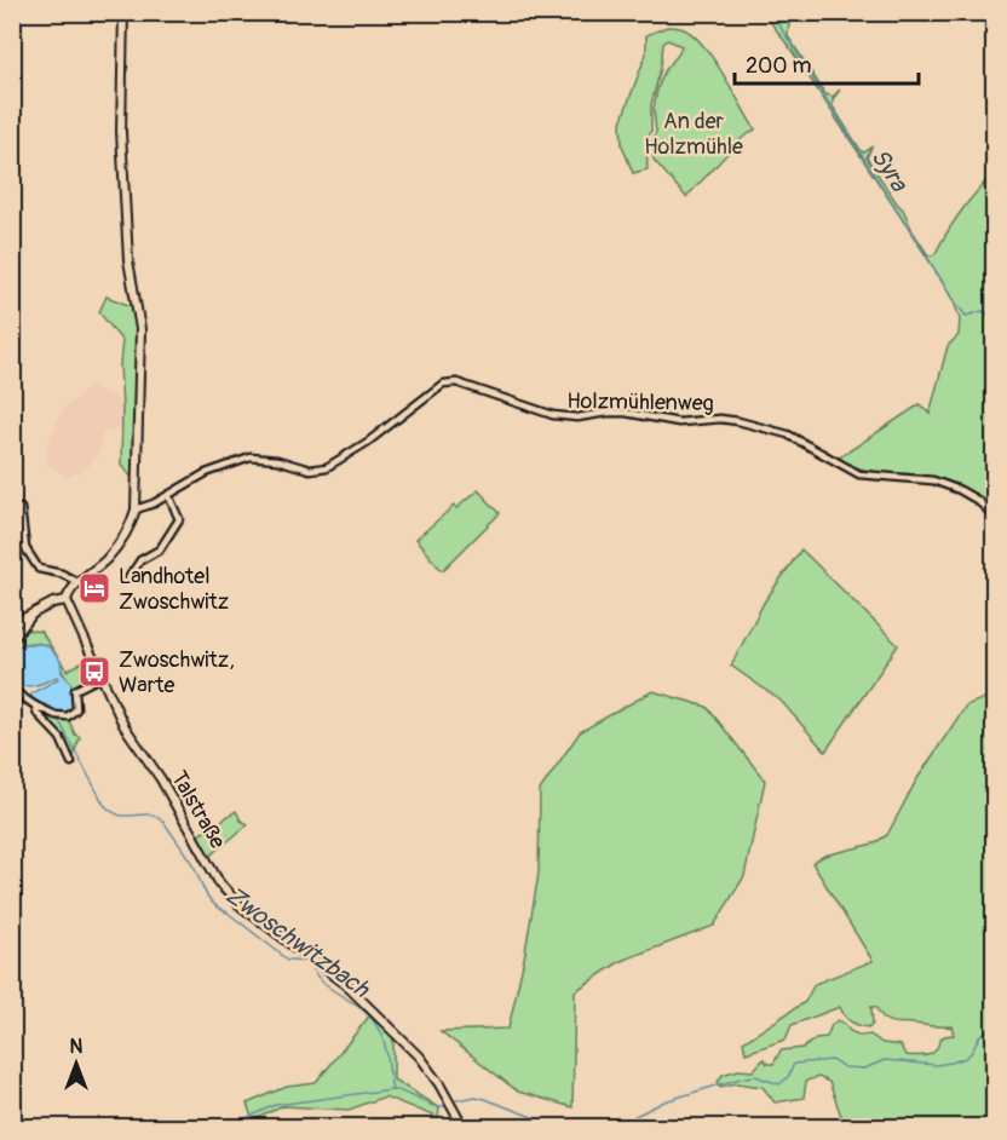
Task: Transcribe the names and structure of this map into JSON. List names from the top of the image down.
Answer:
{
  "streets": {
    "street": ["Holzmühlenweg", "Talstraße"]
  },
  "water": ["Syra", "Zwoschwitzbach"],
  "parks": ["An der Holzmühle"],
  "places": {
    "hotel": ["Landhotel Zwoschwitz"],
    "bus stop": ["Zwoschwitz, Warte"]
  },
  "scale_bar": "200 m",
  "north": "top"
}
